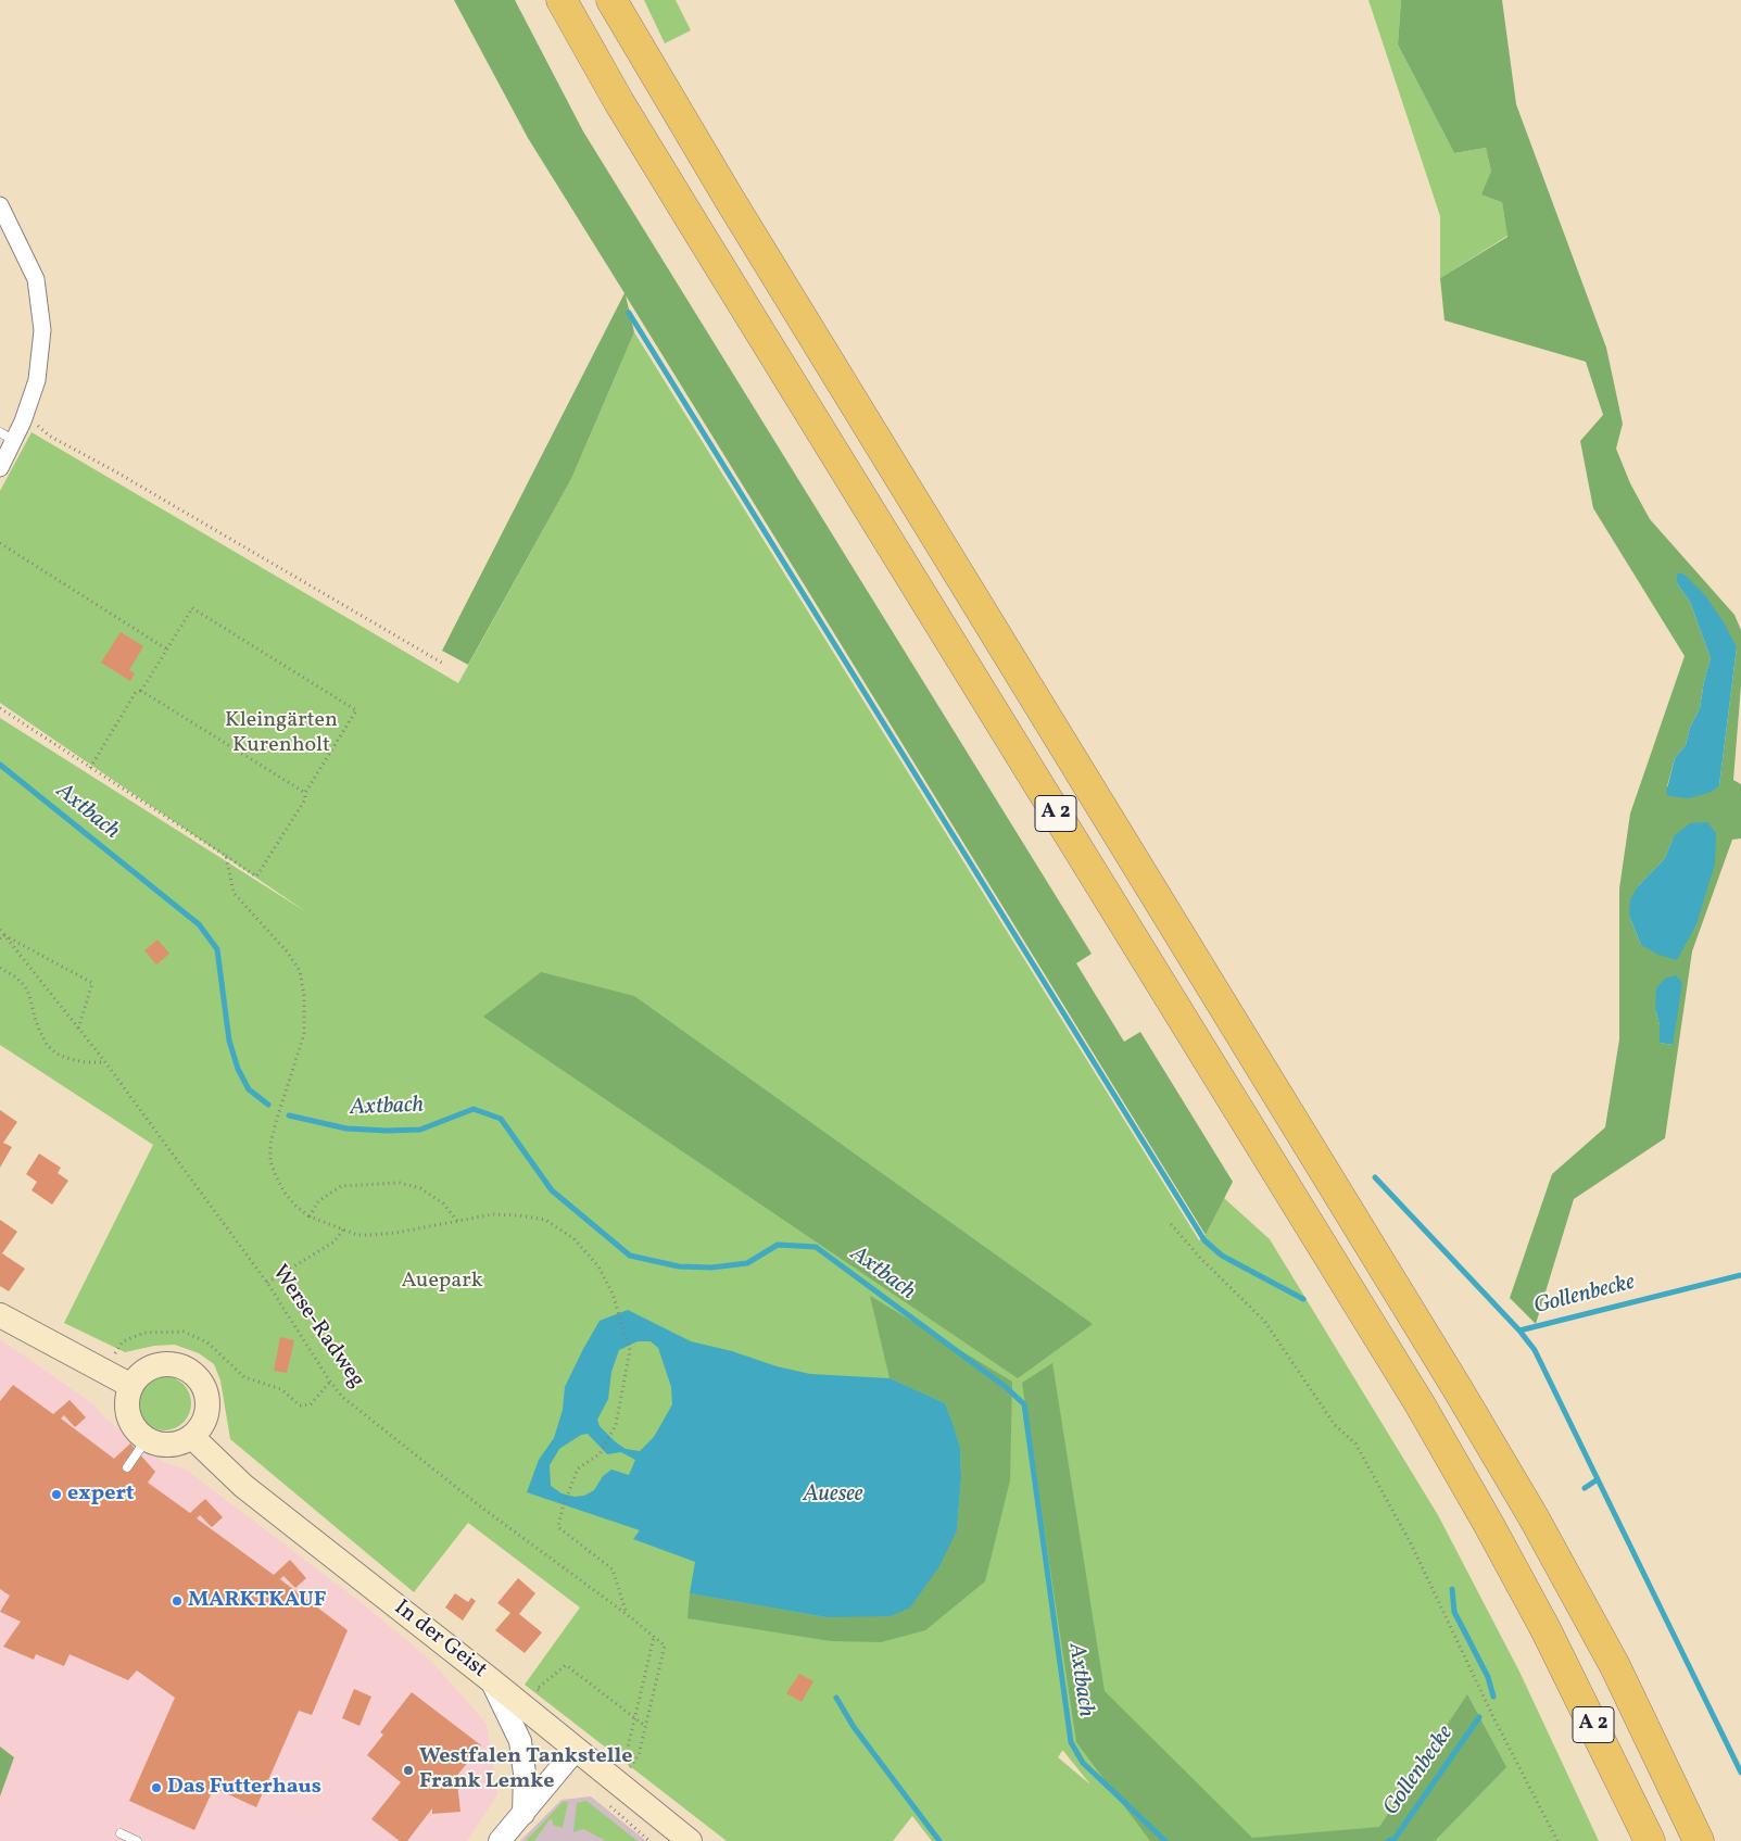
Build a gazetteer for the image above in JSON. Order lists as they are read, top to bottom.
{
  "streets": {
    "highway": ["A 2"],
    "main road": ["In der Geist"],
    "path": ["Werse-Radweg"]
  },
  "water": ["Axtbach", "Gollenbecke", "Auesee"],
  "parks": ["Kleingärten Kurenholt", "Auepark"],
  "places": [
    "expert",
    "MARKTKAUF",
    "Westfalen Tankstelle Frank Lemke",
    "Das Futterhaus"
  ]
}
